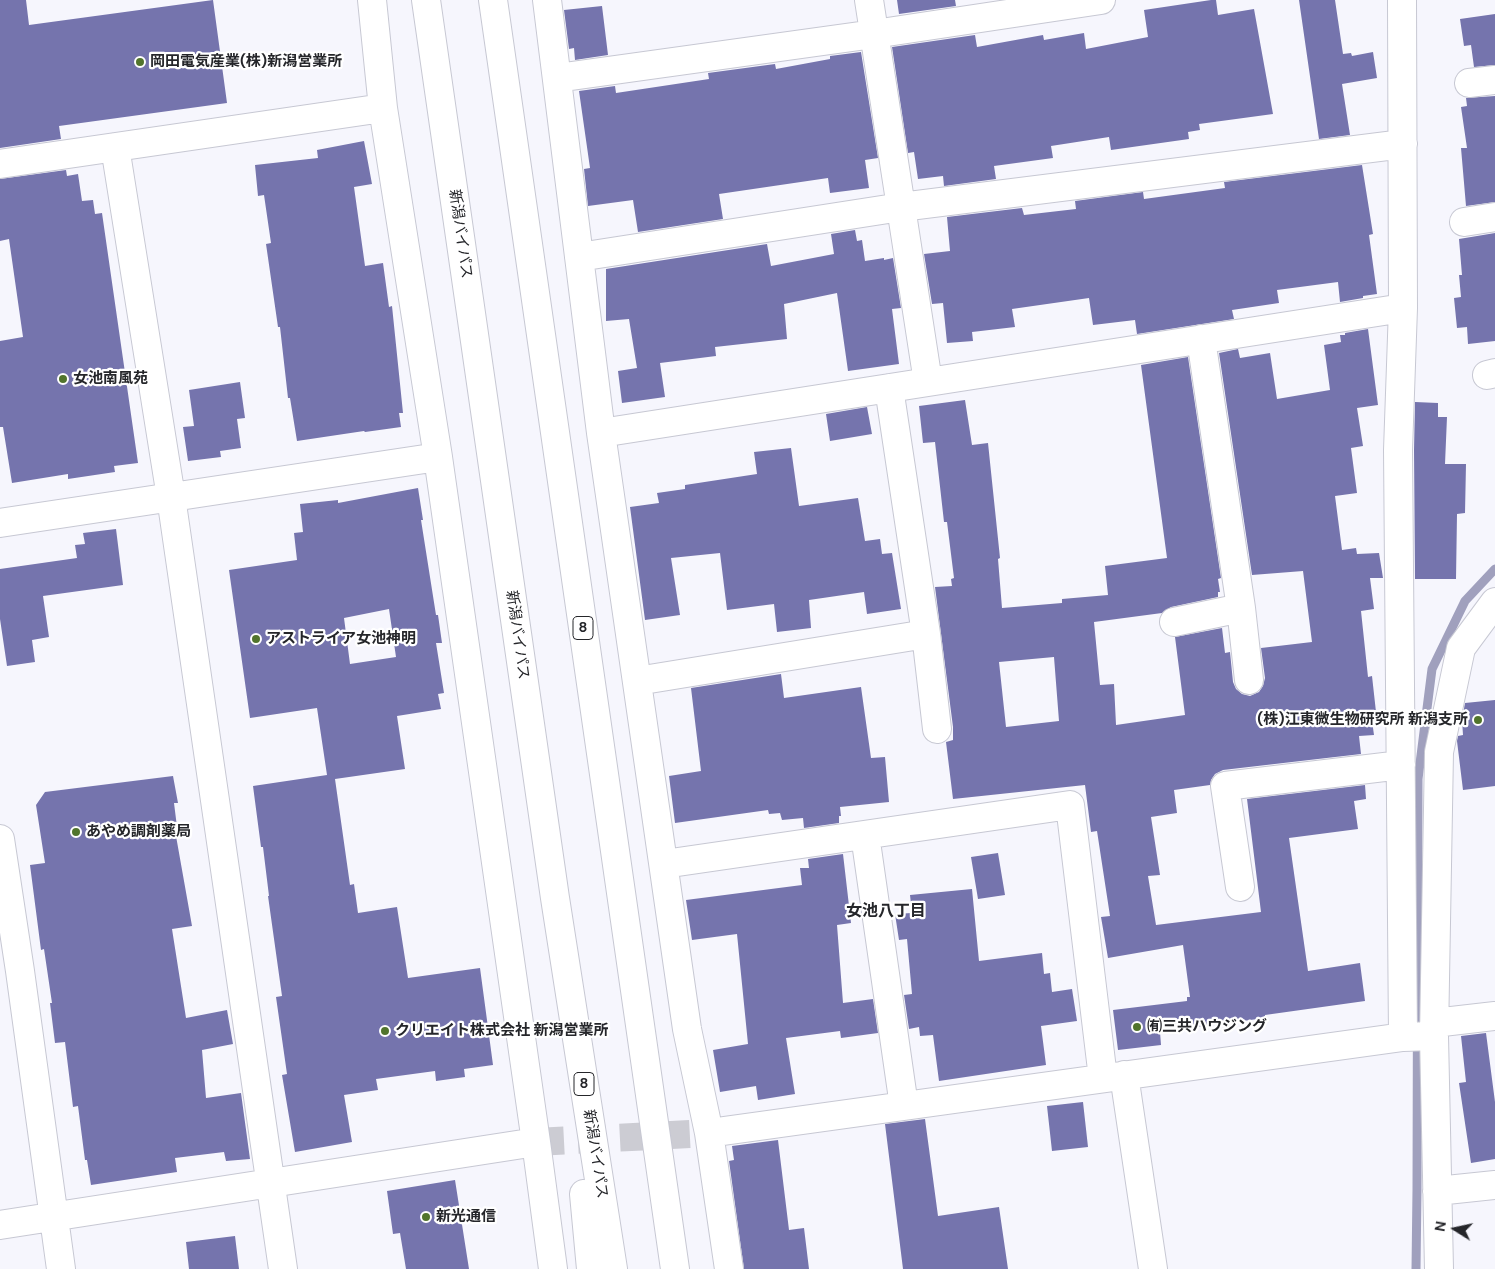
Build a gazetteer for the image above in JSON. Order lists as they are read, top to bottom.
{
  "streets": {
    "main road": ["新潟バイパス", "8"]
  },
  "districts": ["女池八丁目"],
  "places": [
    "岡田電気産業(株)新潟営業所",
    "女池南風苑",
    "アストライア女池神明",
    "(株)江東微生物研究所 新潟支所",
    "あやめ調剤薬局",
    "㈲三共ハウジング",
    "クリエイト株式会社 新潟営業所",
    "新光通信"
  ],
  "north": "left"
}
